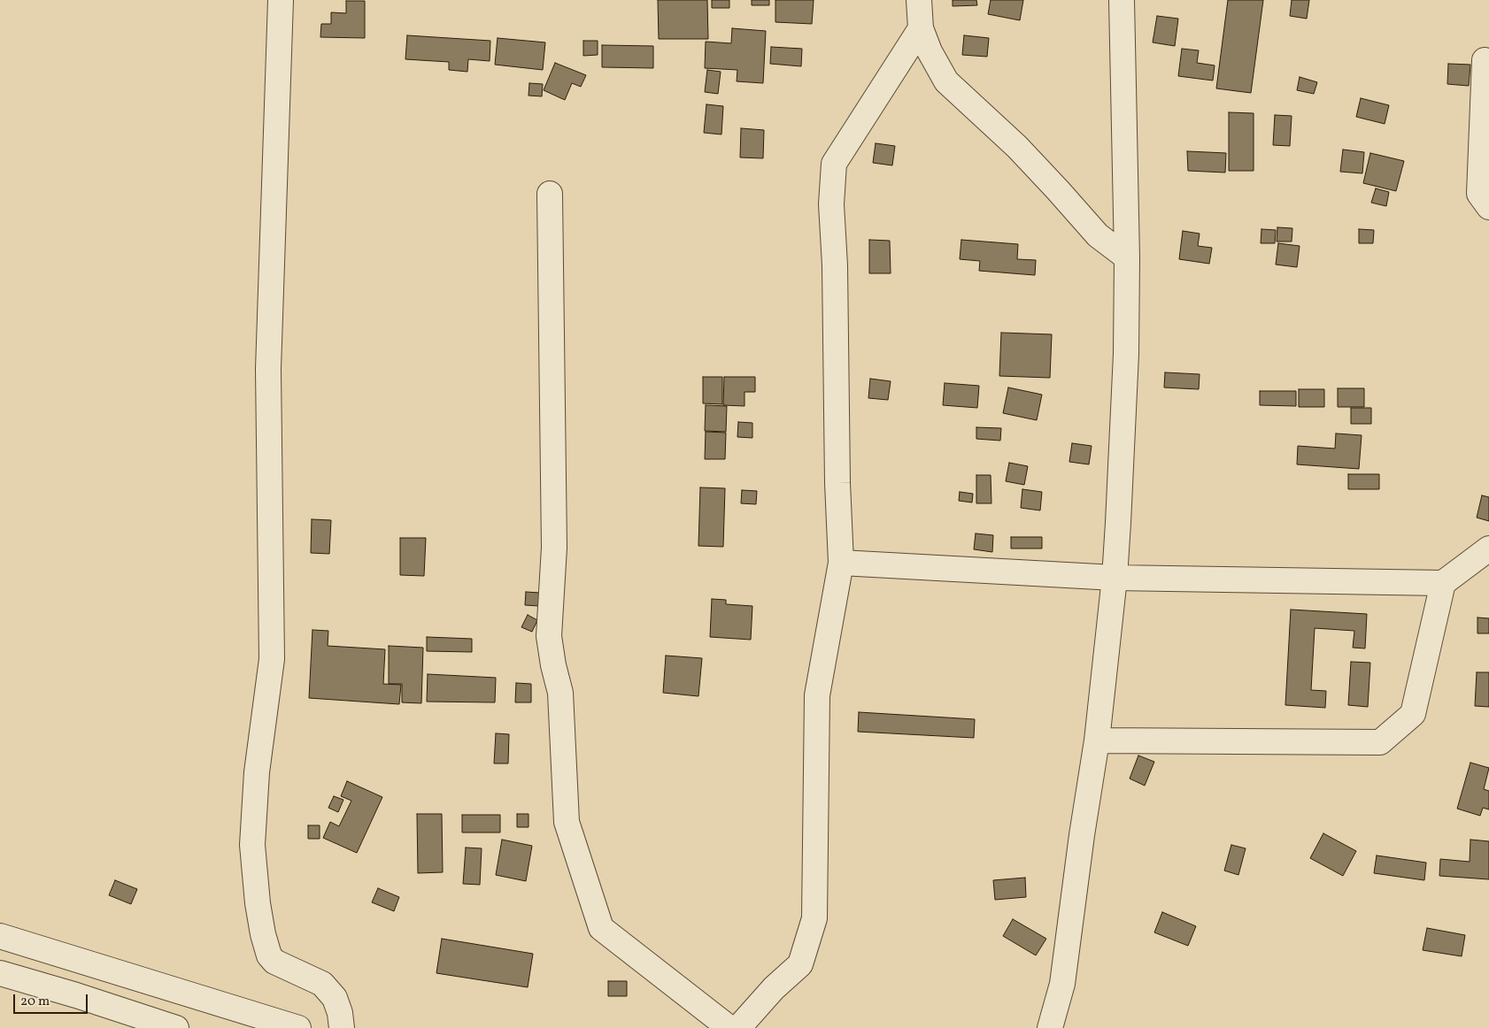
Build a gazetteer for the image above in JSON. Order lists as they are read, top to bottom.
{
  "scale_bar": "20 m"
}
